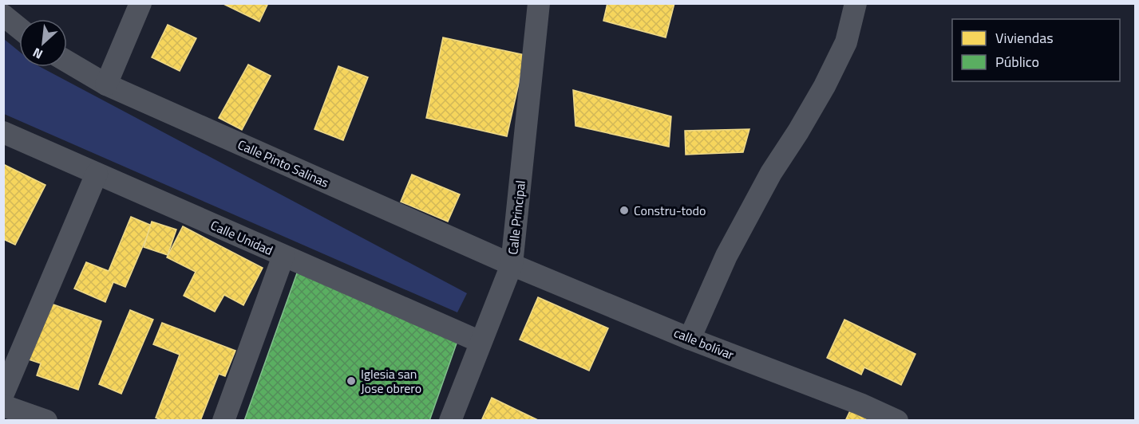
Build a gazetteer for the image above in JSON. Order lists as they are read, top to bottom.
{
  "streets": {
    "street": [
      "Calle Pinto Salinas",
      "Calle Principal",
      "Calle Unidad",
      "calle bolívar"
    ]
  },
  "crossings": [
    ["Calle Pinto Salinas", "Calle Principal"],
    ["Calle Pinto Salinas", "calle bolívar"],
    ["Calle Principal", "Calle Unidad"],
    ["Calle Principal", "calle bolívar"]
  ],
  "places": ["Constru-todo", "Iglesia san Jose obrero"],
  "legend": ["Viviendas", "Público"],
  "north": "bottom left"
}
